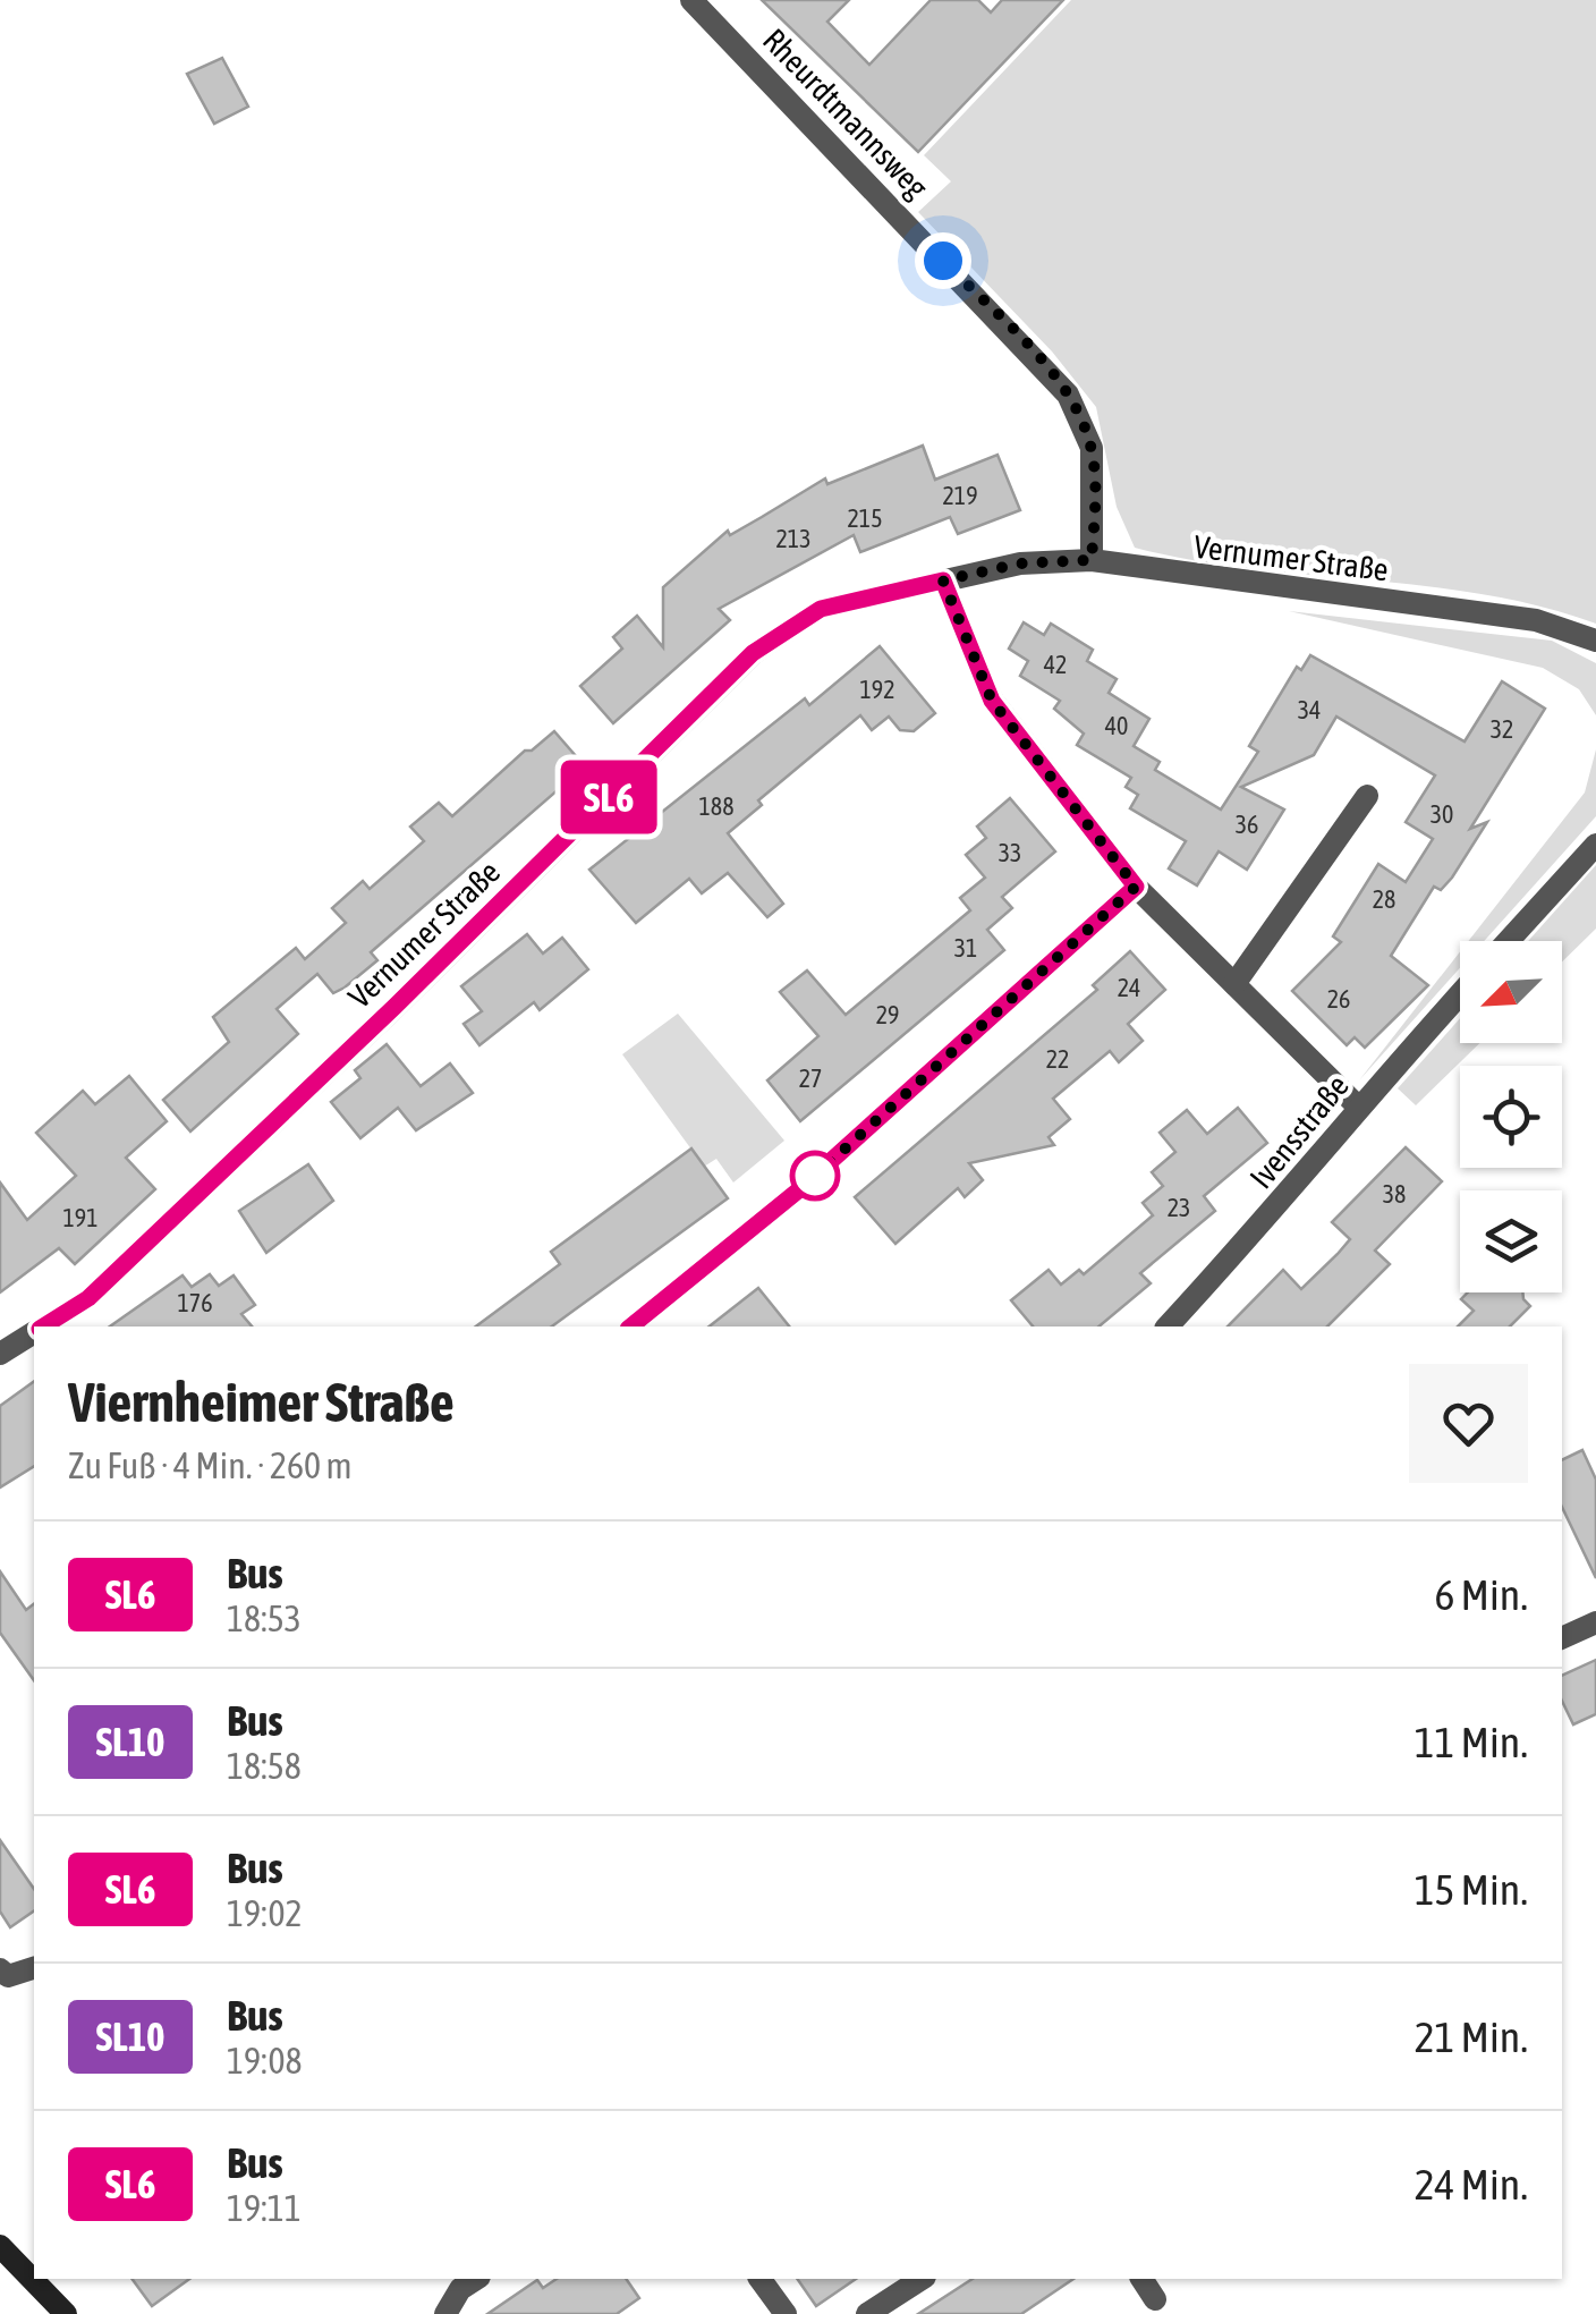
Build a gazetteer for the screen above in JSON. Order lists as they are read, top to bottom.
{
  "streets": {
    "street": ["Rheurdtmannsweg", "Vernumer Straße", "Ivensstraße"]
  },
  "crossings": [
    ["Rheurdtmannsweg", "Vernumer Straße"]
  ],
  "lines": ["bus line SL6"],
  "house_numbers": [
    "219",
    "215",
    "213",
    "42",
    "192",
    "34",
    "40",
    "32",
    "188",
    "30",
    "36",
    "33",
    "28",
    "31",
    "24",
    "26",
    "29",
    "22",
    "27",
    "38",
    "23",
    "191",
    "176"
  ],
  "north": "bottom left",
  "page": {
    "on_map": "SL6",
    "heading": ["Viernheimer Straße", "Zu Fuß · 4 Min. · 260 m"],
    "list": [
      {
        "mark": "SL6",
        "name": "Bus",
        "note": "18:53",
        "value": "6 Min."
      },
      {
        "mark": "SL10",
        "name": "Bus",
        "note": "18:58",
        "value": "11 Min."
      },
      {
        "mark": "SL6",
        "name": "Bus",
        "note": "19:02",
        "value": "15 Min."
      },
      {
        "mark": "SL10",
        "name": "Bus",
        "note": "19:08",
        "value": "21 Min."
      },
      {
        "mark": "SL6",
        "name": "Bus",
        "note": "19:11",
        "value": "24 Min."
      }
    ]
  }
}
